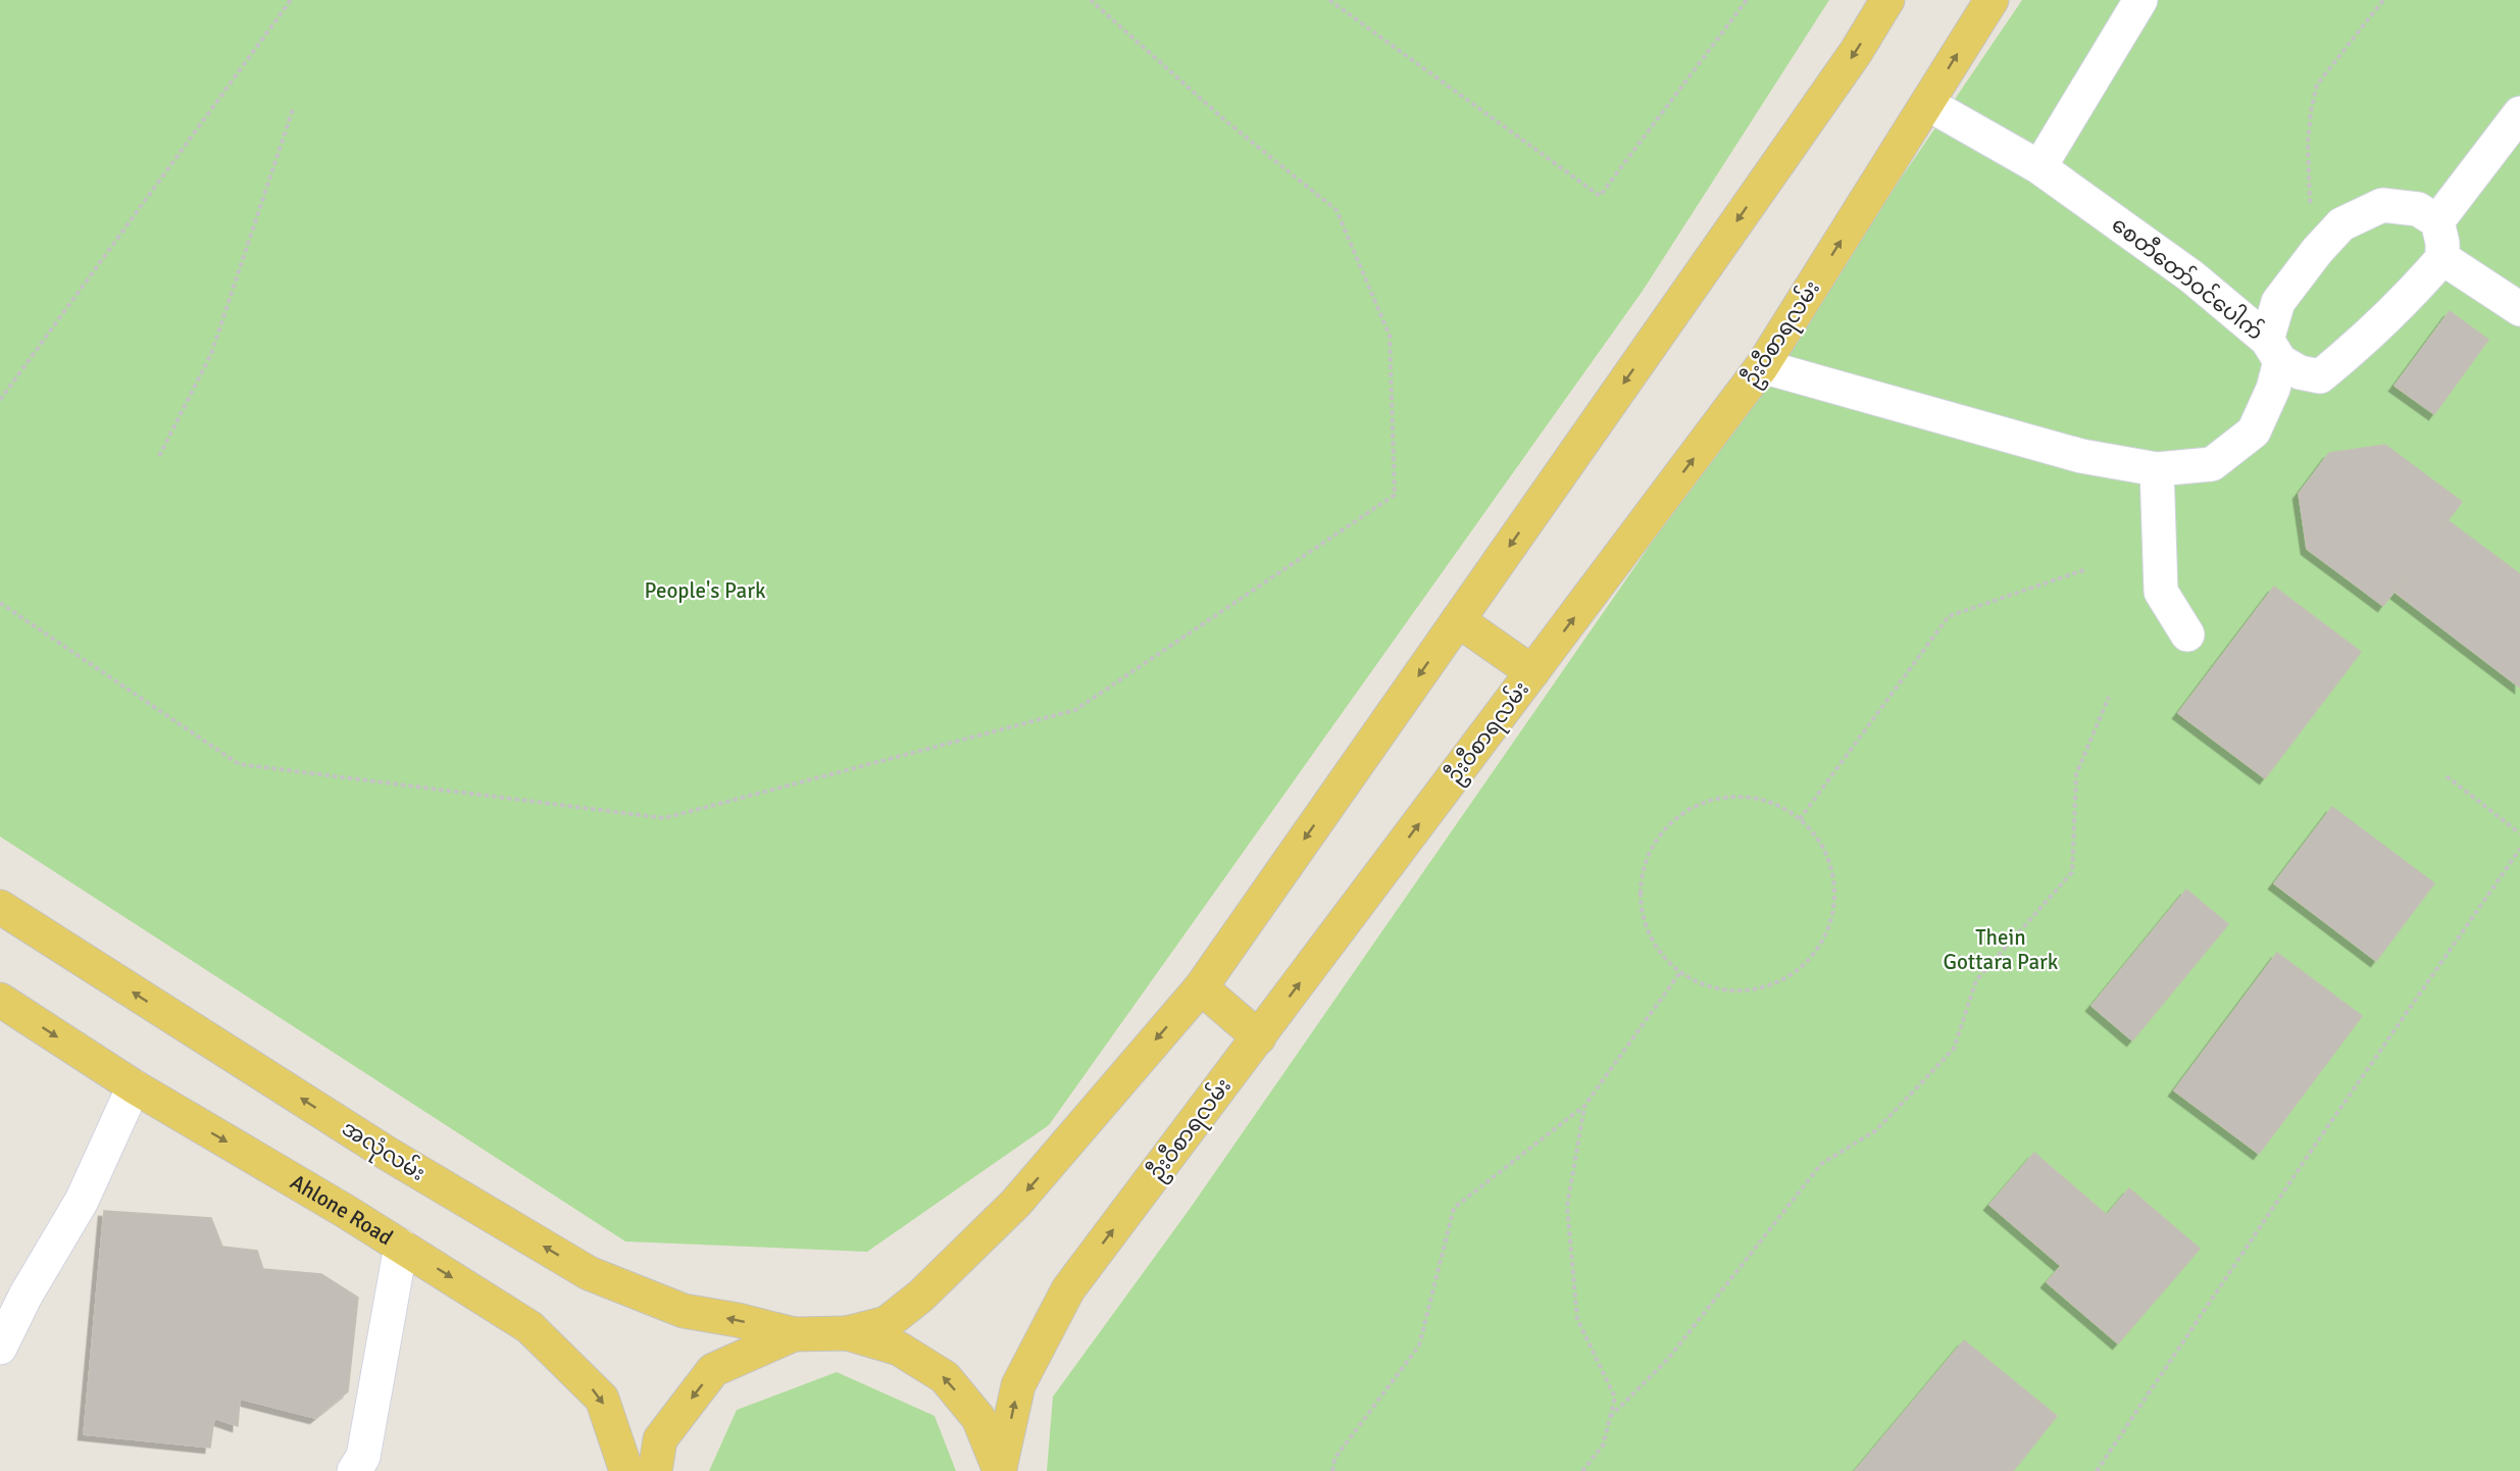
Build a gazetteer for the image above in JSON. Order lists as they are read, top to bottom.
{
  "streets": {
    "main road": ["ဦးဝီစာရလမ်း", "အလုံလမ်း", "Ahlone Road"],
    "street": ["စေတီတော်ဝင်ပေါက်"]
  },
  "crossings": [
    ["စေတီတော်ဝင်ပေါက်", "ဦးဝီစာရလမ်း"]
  ],
  "one_way": ["အလုံလမ်း", "Ahlone Road"],
  "parks": ["People's Park", "Thein Gottara Park"]
}
